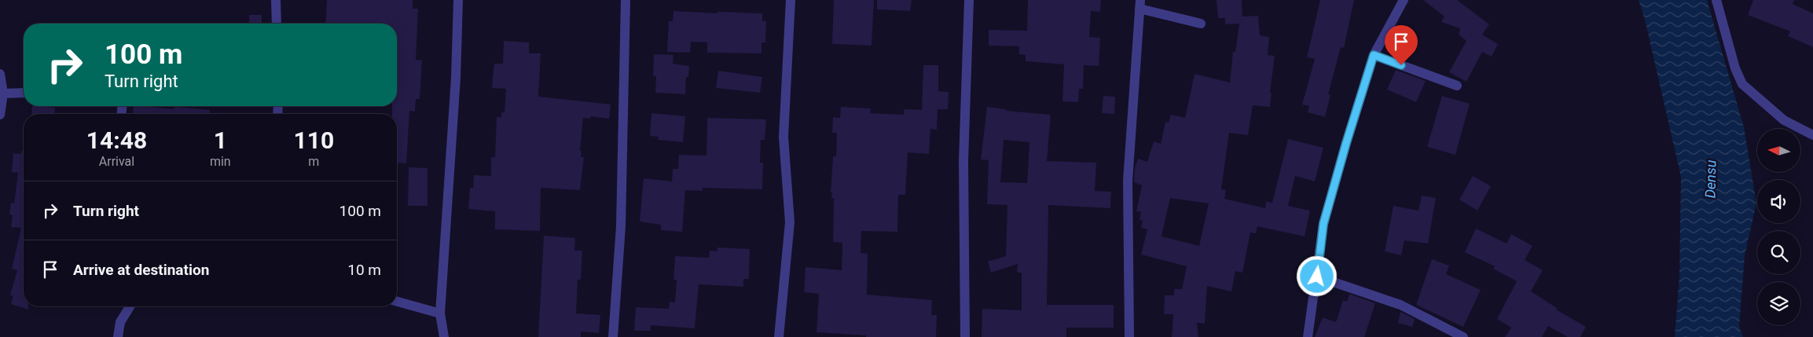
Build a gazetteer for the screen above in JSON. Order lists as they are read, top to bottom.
{
  "water": ["Densu"],
  "north": "left",
  "page": {
    "turn": ["100 m", "Turn right"],
    "eta": [
      "14:48",
      "Arrival",
      "1",
      "min",
      "110",
      "m"
    ],
    "list": [
      {
        "name": "Turn right",
        "value": "100 m"
      },
      {
        "name": "Arrive at destination",
        "value": "10 m"
      }
    ]
  }
}
